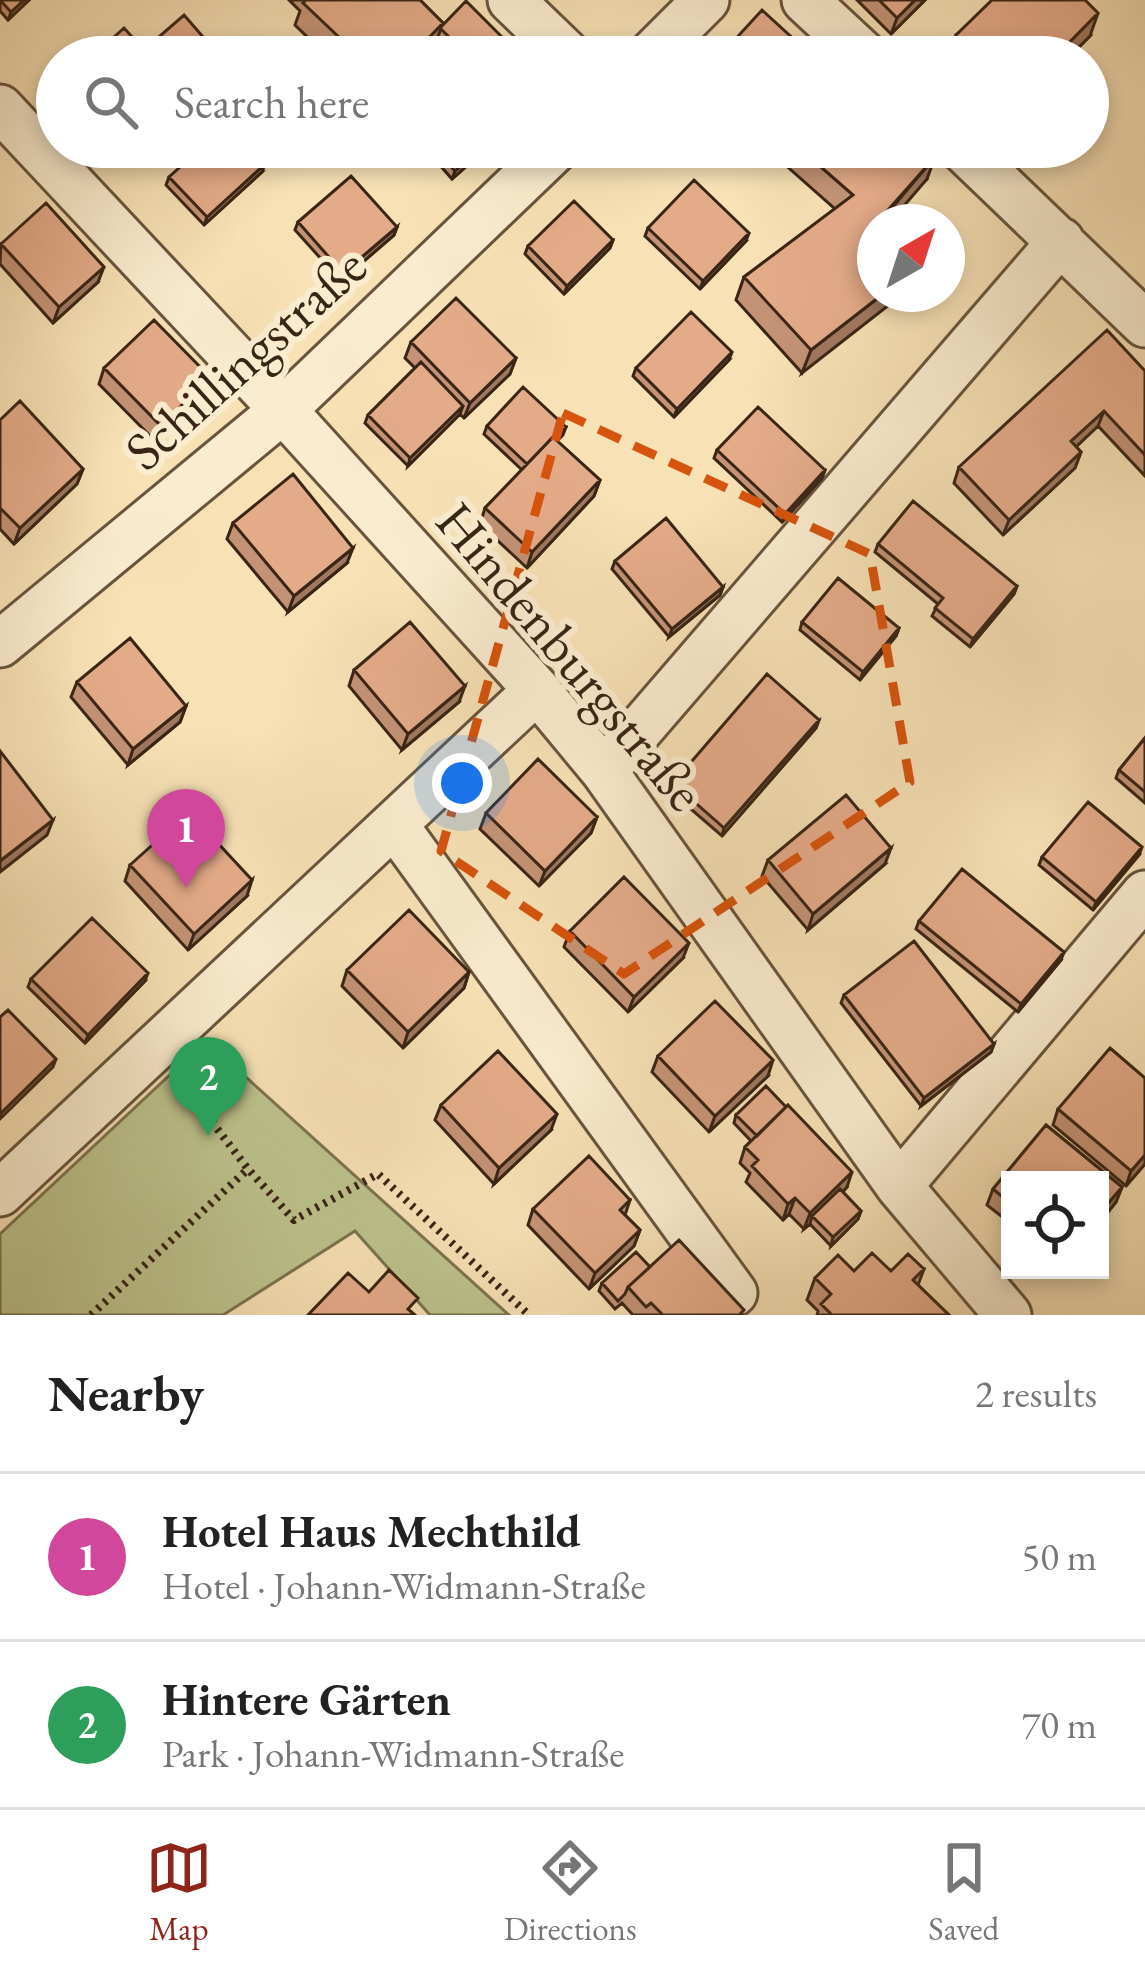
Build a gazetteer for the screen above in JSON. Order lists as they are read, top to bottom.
{
  "streets": {
    "street": ["Schillingstraße", "Hindenburgstraße"]
  },
  "crossings": [
    ["Schillingstraße", "Hindenburgstraße"]
  ],
  "north": "top right",
  "page": {
    "search": "Search here",
    "pins": ["1", "2"],
    "heading": ["Nearby", "2 results"],
    "list": [
      {
        "mark": "1",
        "name": "Hotel Haus Mechthild",
        "note": "Hotel · Johann-Widmann-Straße",
        "value": "50 m"
      },
      {
        "mark": "2",
        "name": "Hintere Gärten",
        "note": "Park · Johann-Widmann-Straße",
        "value": "70 m"
      }
    ],
    "nav": ["Map", "Directions", "Saved"]
  }
}
